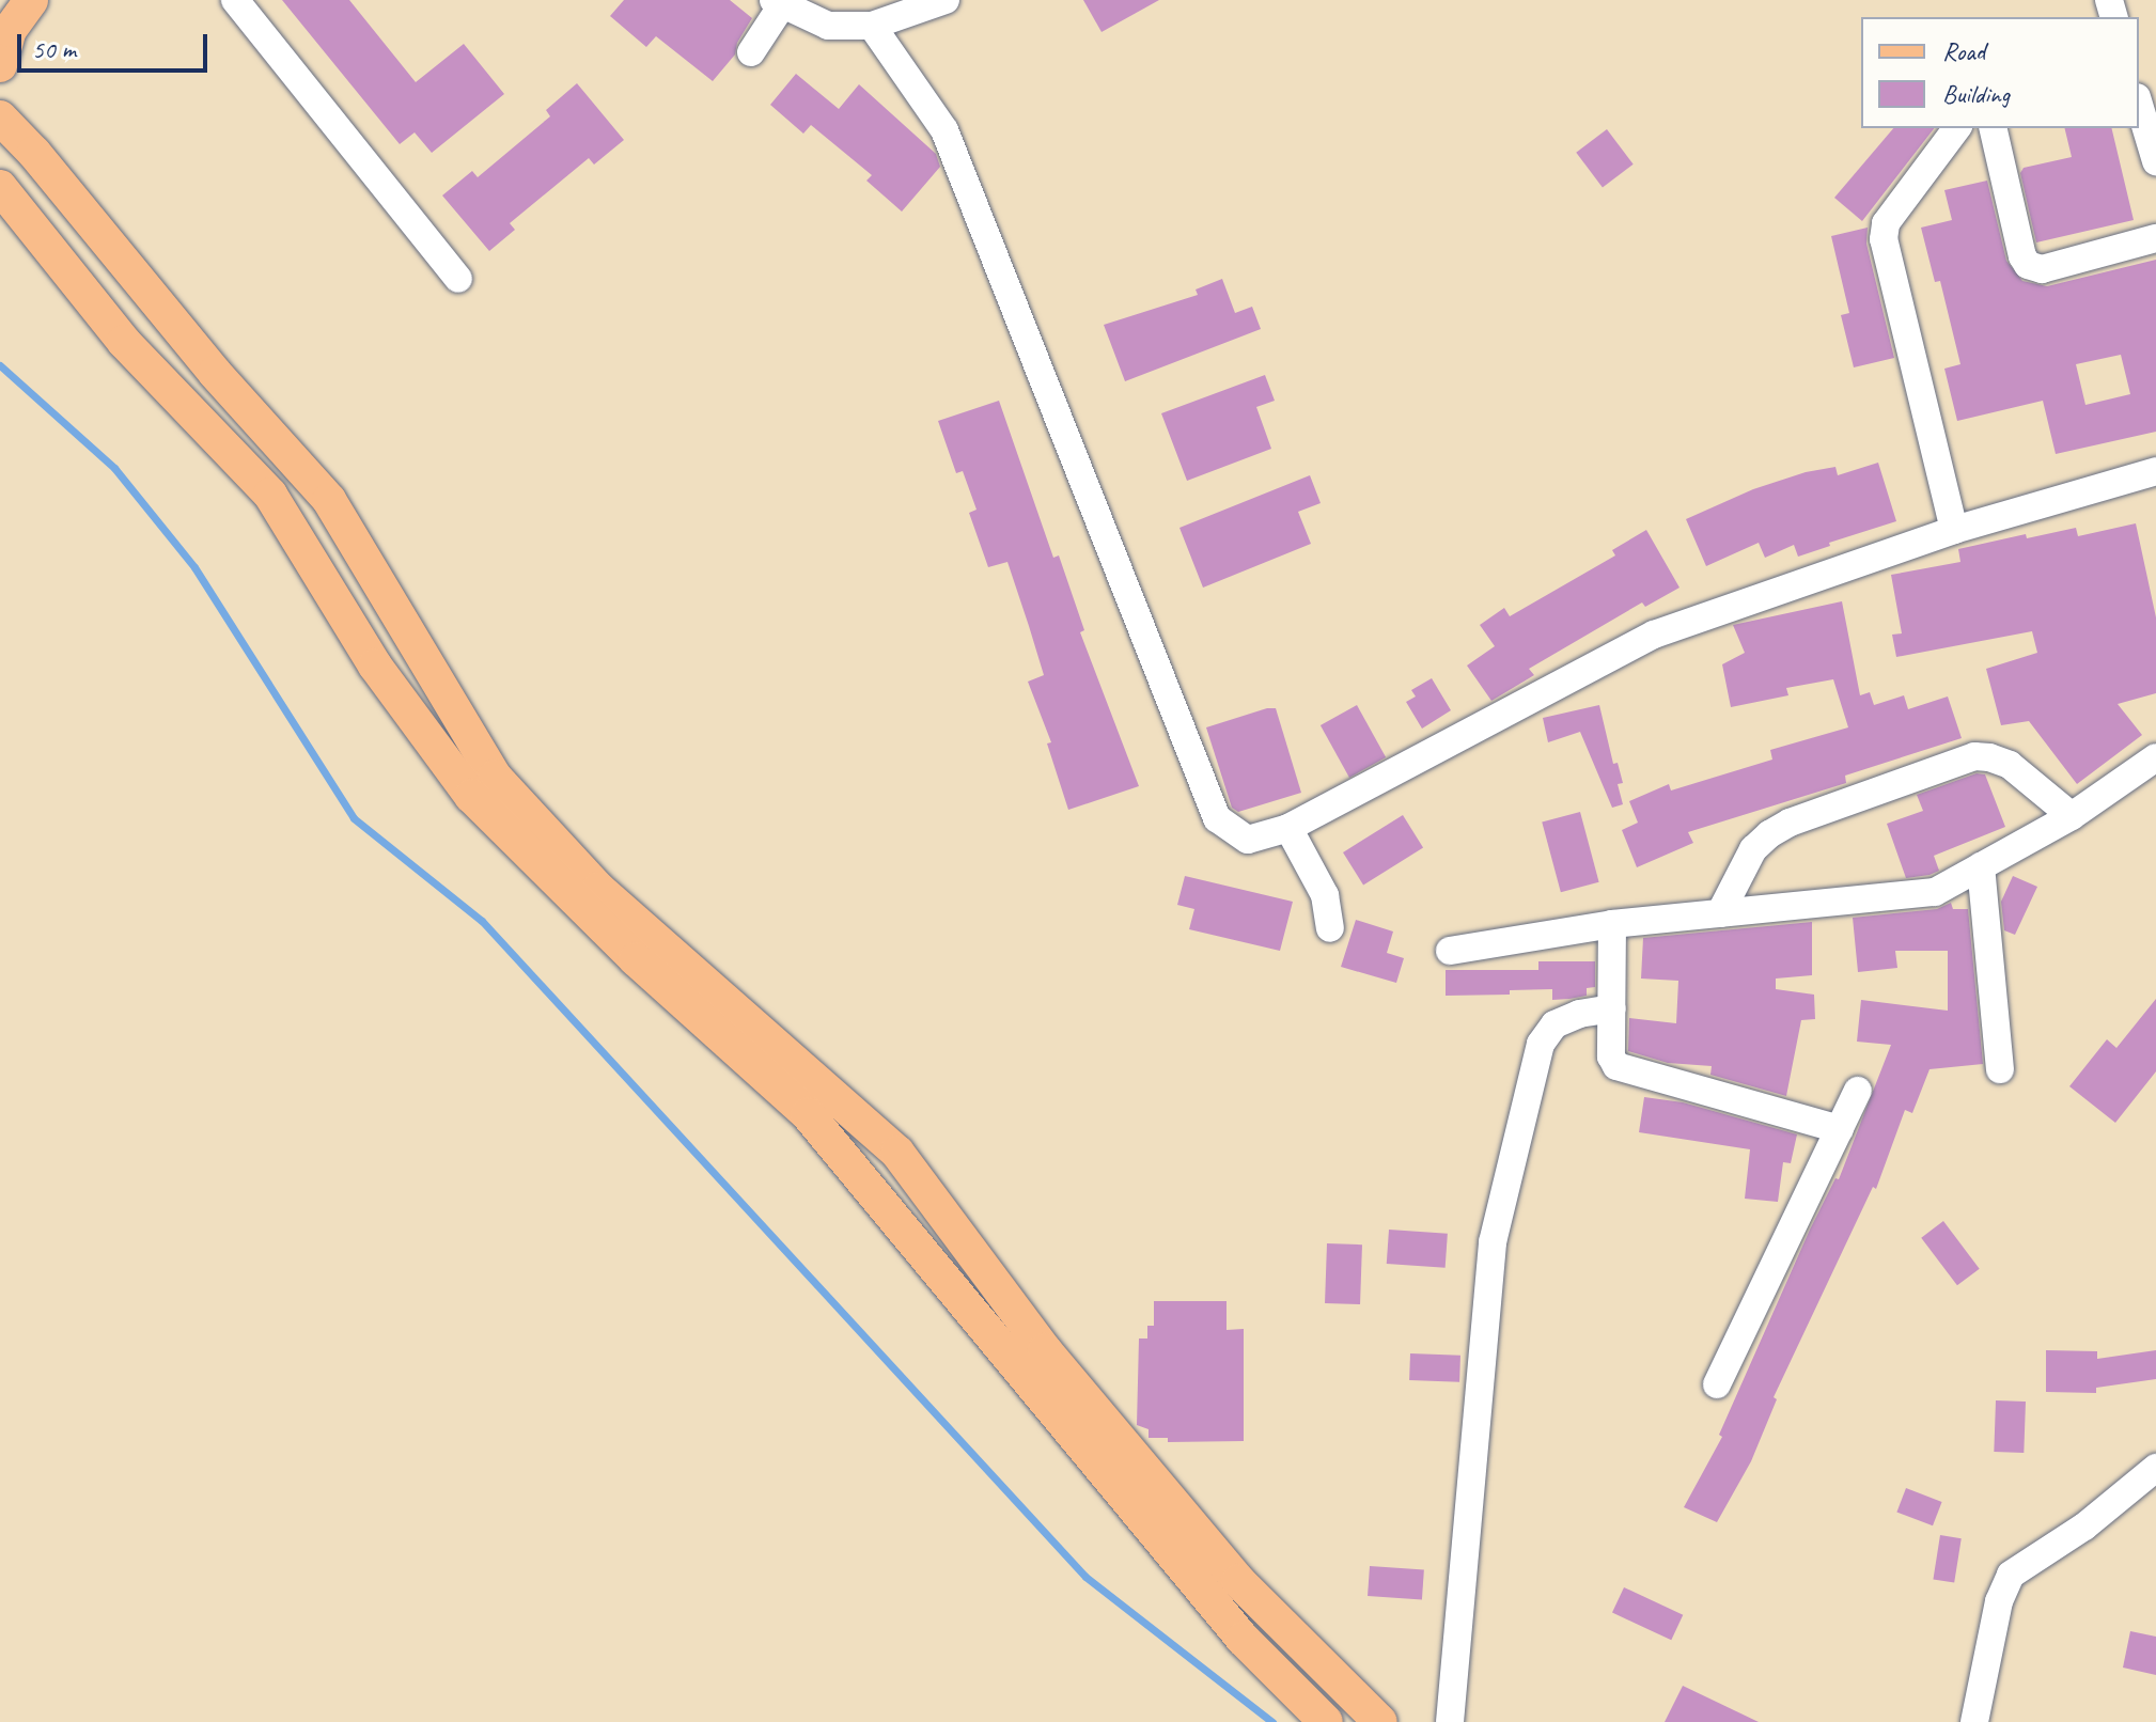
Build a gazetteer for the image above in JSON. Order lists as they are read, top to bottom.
{
  "legend": ["Road", "Building"],
  "scale_bar": "50 m"
}
